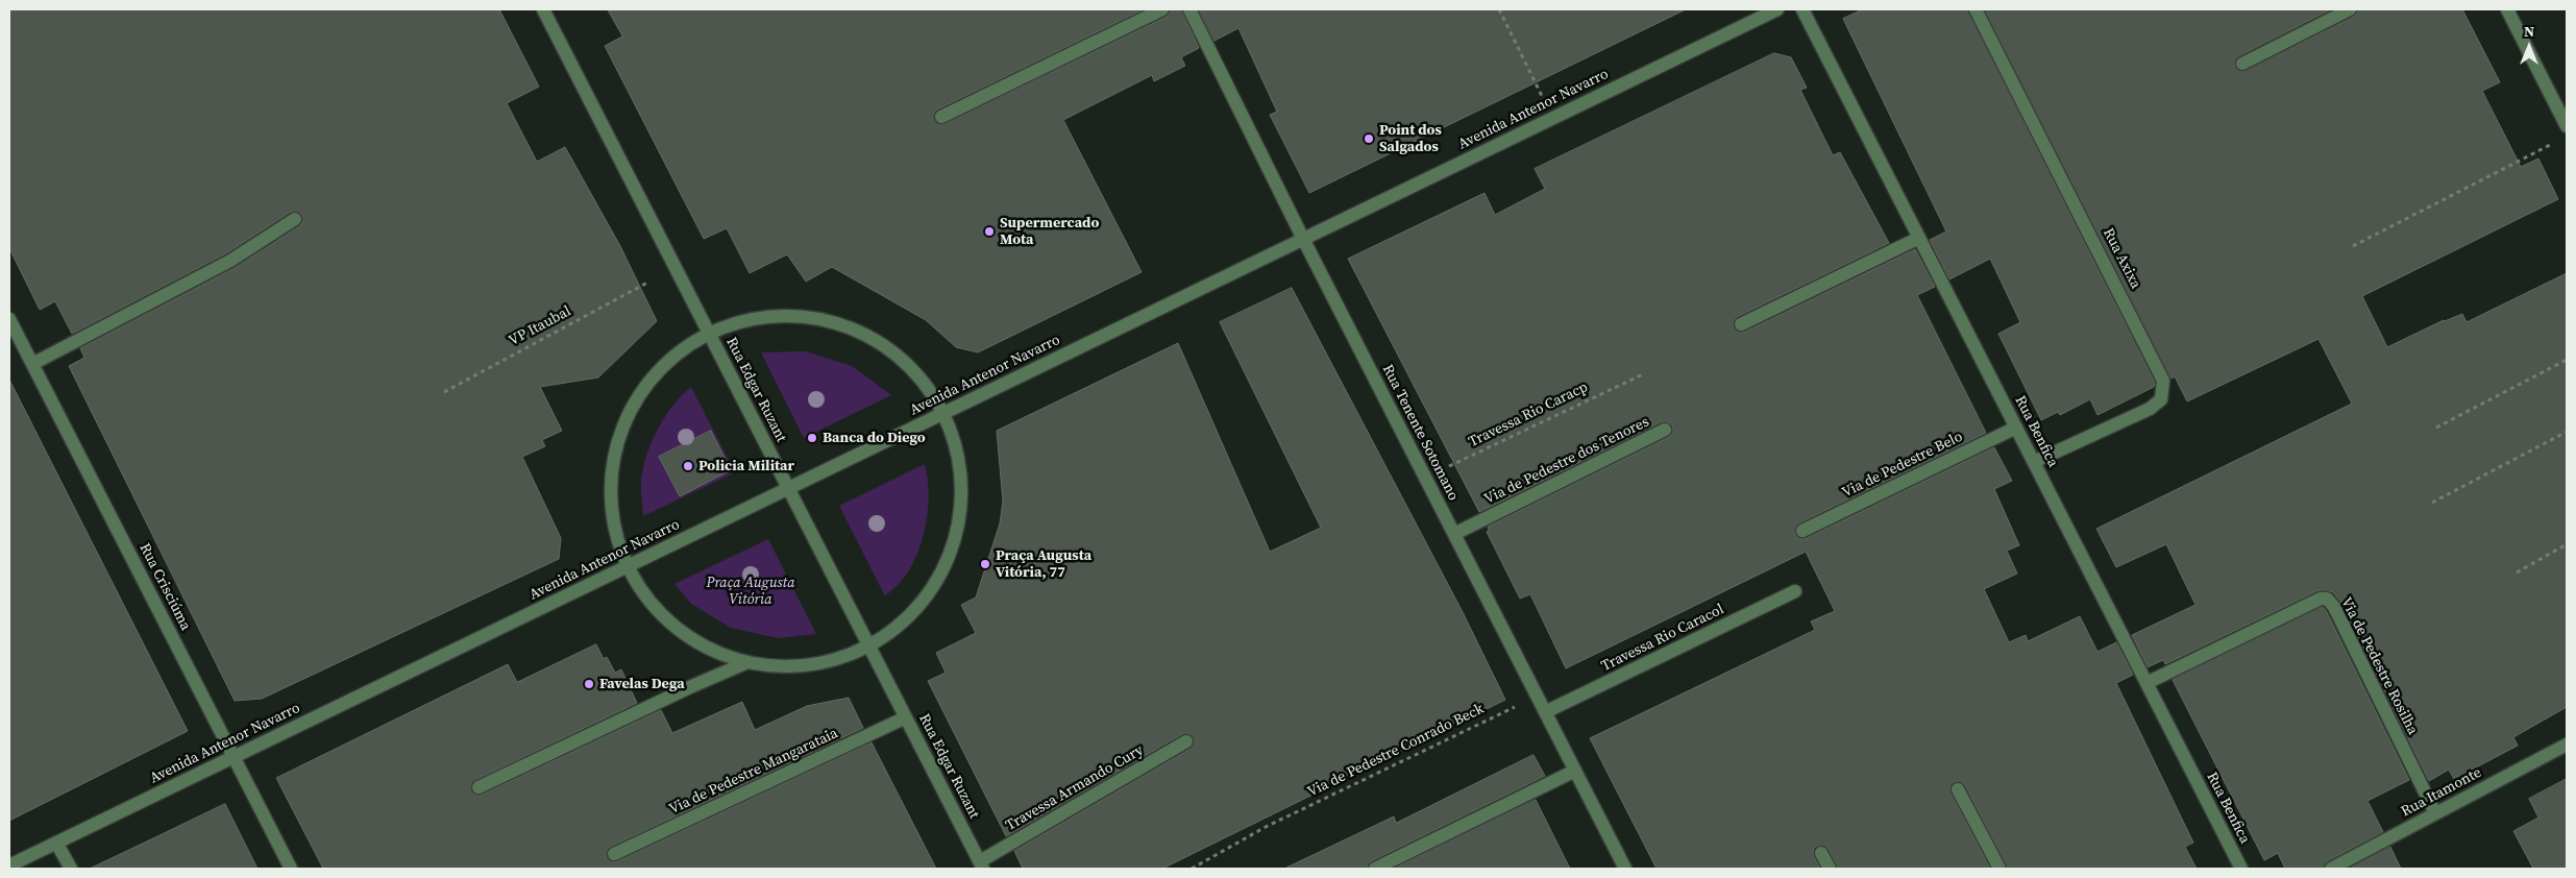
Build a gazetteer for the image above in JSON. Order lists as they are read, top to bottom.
{
  "streets": {
    "street": [
      "Avenida Antenor Navarro",
      "Rua Axixa",
      "Rua Edgar Ruzant",
      "Rua Benfica",
      "Rua Tenente Sotomano",
      "Via de Pedestre dos Tenores",
      "Via de Pedestre Belo",
      "Rua Crisciúma",
      "Travessa Rio Caracol",
      "Via de Pedestre Rosilha",
      "Via de Pedestre Mangarataia",
      "Travessa Armando Cury",
      "Rua Itamonte"
    ],
    "path": ["VP Itaubal", "Travessa Rio Caracp", "Via de Pedestre Conrado Beck"]
  },
  "crossings": [
    ["Avenida Antenor Navarro", "Rua Edgar Ruzant"],
    ["Avenida Antenor Navarro", "Rua Tenente Sotomano"],
    ["Avenida Antenor Navarro", "Rua Crisciúma"],
    ["Rua Axixa", "Rua Benfica"],
    ["Rua Edgar Ruzant", "Via de Pedestre Mangarataia"],
    ["Rua Edgar Ruzant", "Travessa Armando Cury"],
    ["Travessa Rio Caracp", "Rua Tenente Sotomano"],
    ["Rua Benfica", "Via de Pedestre Belo"],
    ["Rua Benfica", "Via de Pedestre Rosilha"],
    ["Rua Tenente Sotomano", "Via de Pedestre dos Tenores"],
    ["Rua Tenente Sotomano", "Travessa Rio Caracol"],
    ["Rua Tenente Sotomano", "Via de Pedestre Conrado Beck"],
    ["Via de Pedestre Rosilha", "Rua Itamonte"]
  ],
  "parks": ["Praça Augusta Vitória"],
  "places": [
    "Point dos Salgados",
    "Supermercado Mota",
    "Banca do Diego",
    "Policia Militar",
    "Praça Augusta Vitória, 77",
    "Favelas Dega"
  ],
  "north": "top"
}
